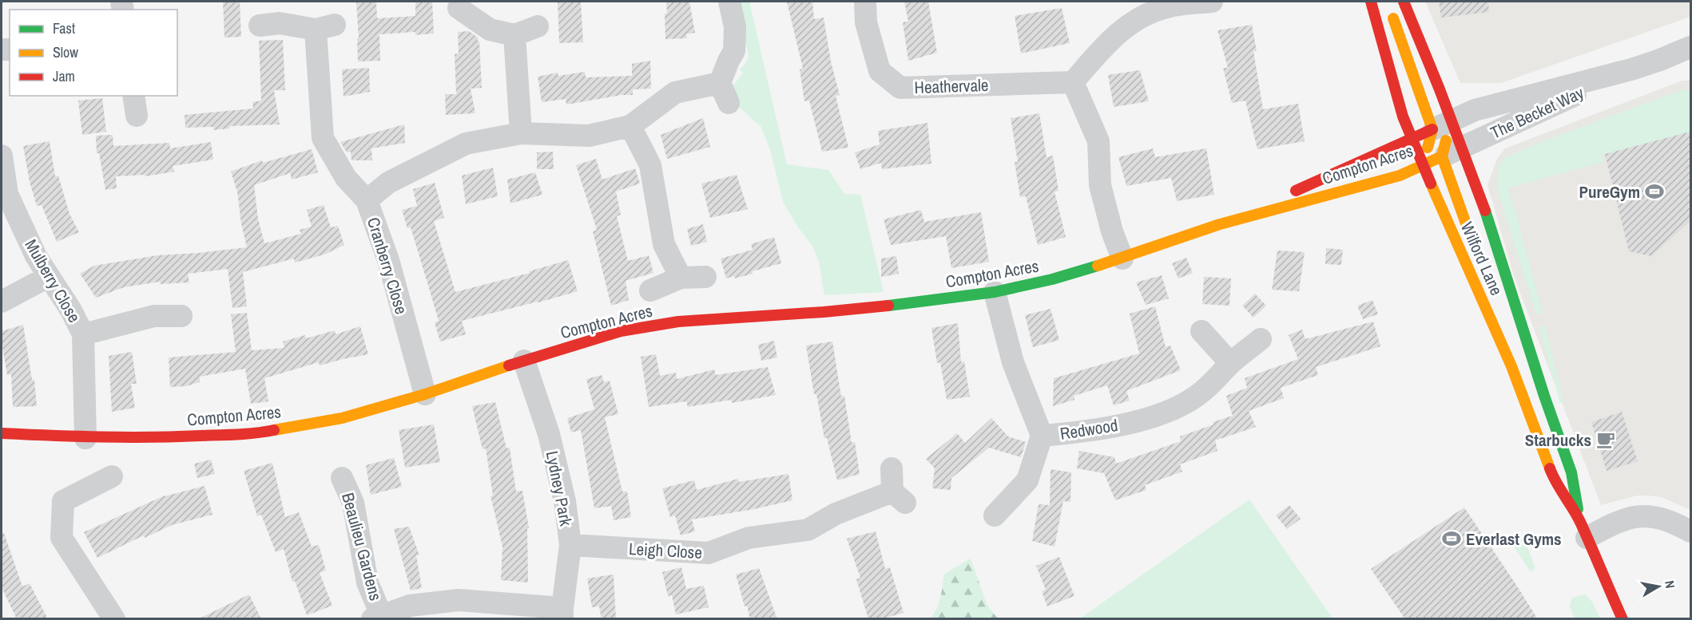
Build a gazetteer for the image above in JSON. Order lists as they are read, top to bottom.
{
  "streets": {
    "street": [
      "Heathervale",
      "The Becket Way",
      "Compton Acres",
      "Wilford Lane",
      "Cranberry Close",
      "Mulberry Close",
      "Redwood",
      "Lydney Park",
      "Beaulieu Gardens",
      "Leigh Close"
    ]
  },
  "crossings": [
    ["The Becket Way", "Compton Acres"],
    ["The Becket Way", "Wilford Lane"],
    ["Compton Acres", "Wilford Lane"],
    ["Compton Acres", "Cranberry Close"],
    ["Compton Acres", "Mulberry Close"],
    ["Compton Acres", "Redwood"],
    ["Compton Acres", "Lydney Park"],
    ["Lydney Park", "Beaulieu Gardens"],
    ["Lydney Park", "Leigh Close"]
  ],
  "places": {
    "sports": ["PureGym", "Everlast Gyms"],
    "cafe": ["Starbucks"]
  },
  "legend": ["Fast", "Slow", "Jam"],
  "north": "right"
}
